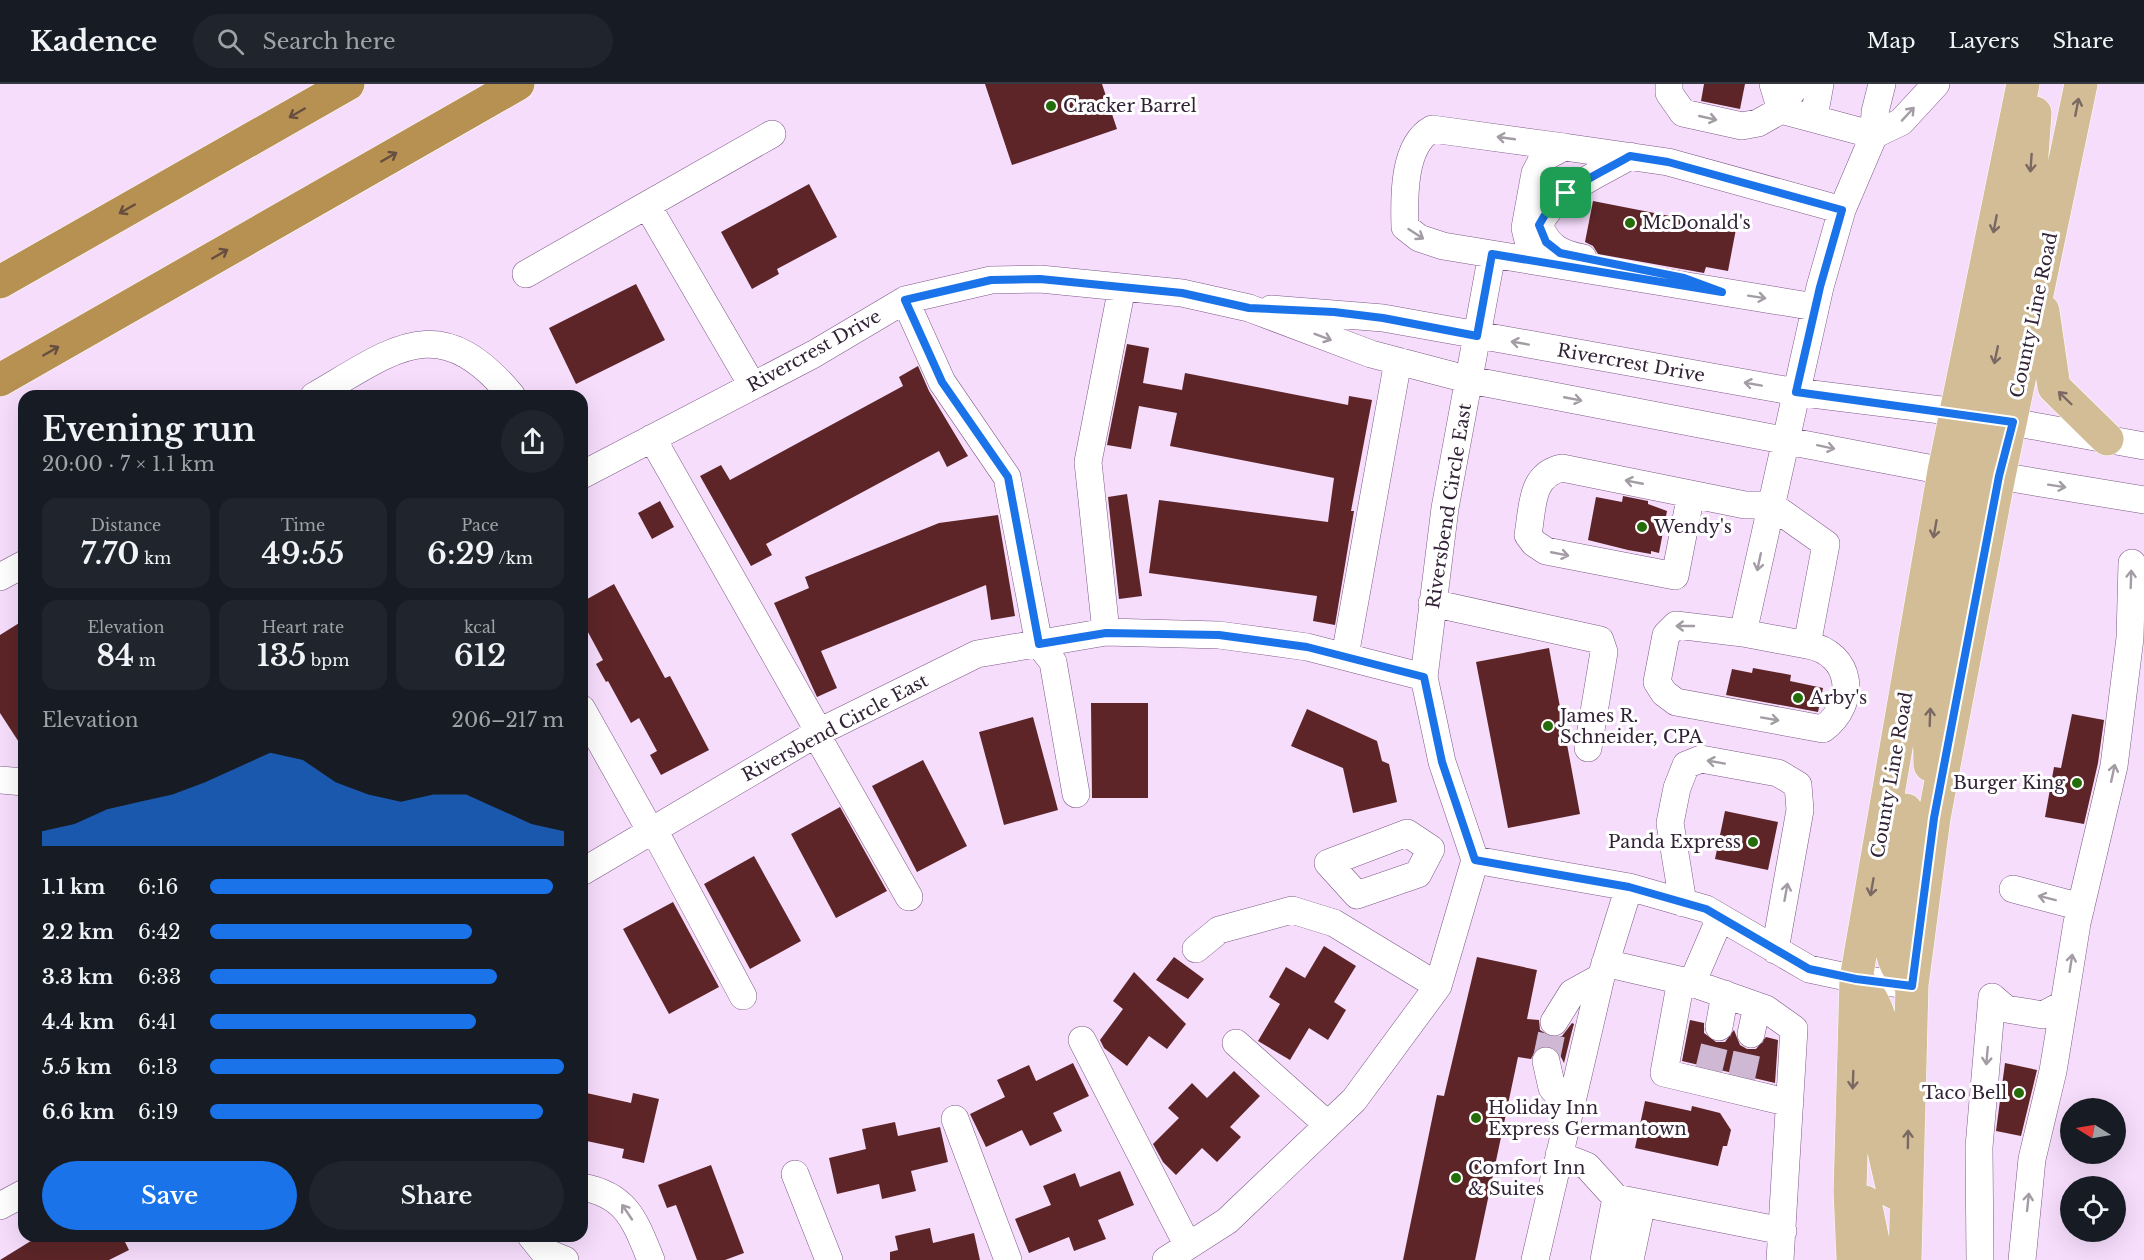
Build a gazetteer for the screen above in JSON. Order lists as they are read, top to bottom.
{
  "streets": {
    "main road": ["County Line Road"],
    "street": ["Rivercrest Drive", "Riversbend Circle East"]
  },
  "crossings": [
    ["County Line Road", "Rivercrest Drive"],
    ["Rivercrest Drive", "Riversbend Circle East"]
  ],
  "places": [
    "Cracker Barrel",
    "McDonald's",
    "Wendy's",
    "Arby's",
    "James R. Schneider, CPA",
    "Burger King",
    "Panda Express",
    "Taco Bell",
    "Holiday Inn Express Germantown",
    "Comfort Inn & Suites"
  ],
  "north": "left",
  "page": {
    "header": "Kadence",
    "search": "Search here",
    "nav": ["Map", "Layers", "Share"],
    "heading": ["Evening run", "20:00 · 7 × 1.1 km"],
    "stats": [
      ["Distance", "7.70 km"],
      ["Time", "49:55"],
      ["Pace", "6:29 /km"],
      ["Elevation", "84 m"],
      ["Heart rate", "135 bpm"],
      ["kcal", "612"]
    ],
    "chart": ["Elevation", "206–217 m"],
    "list": [
      {
        "name": "1.1 km",
        "note": "6:16"
      },
      {
        "name": "2.2 km",
        "note": "6:42"
      },
      {
        "name": "3.3 km",
        "note": "6:33"
      },
      {
        "name": "4.4 km",
        "note": "6:41"
      },
      {
        "name": "5.5 km",
        "note": "6:13"
      },
      {
        "name": "6.6 km",
        "note": "6:19"
      }
    ],
    "buttons": ["Save", "Share"]
  }
}
